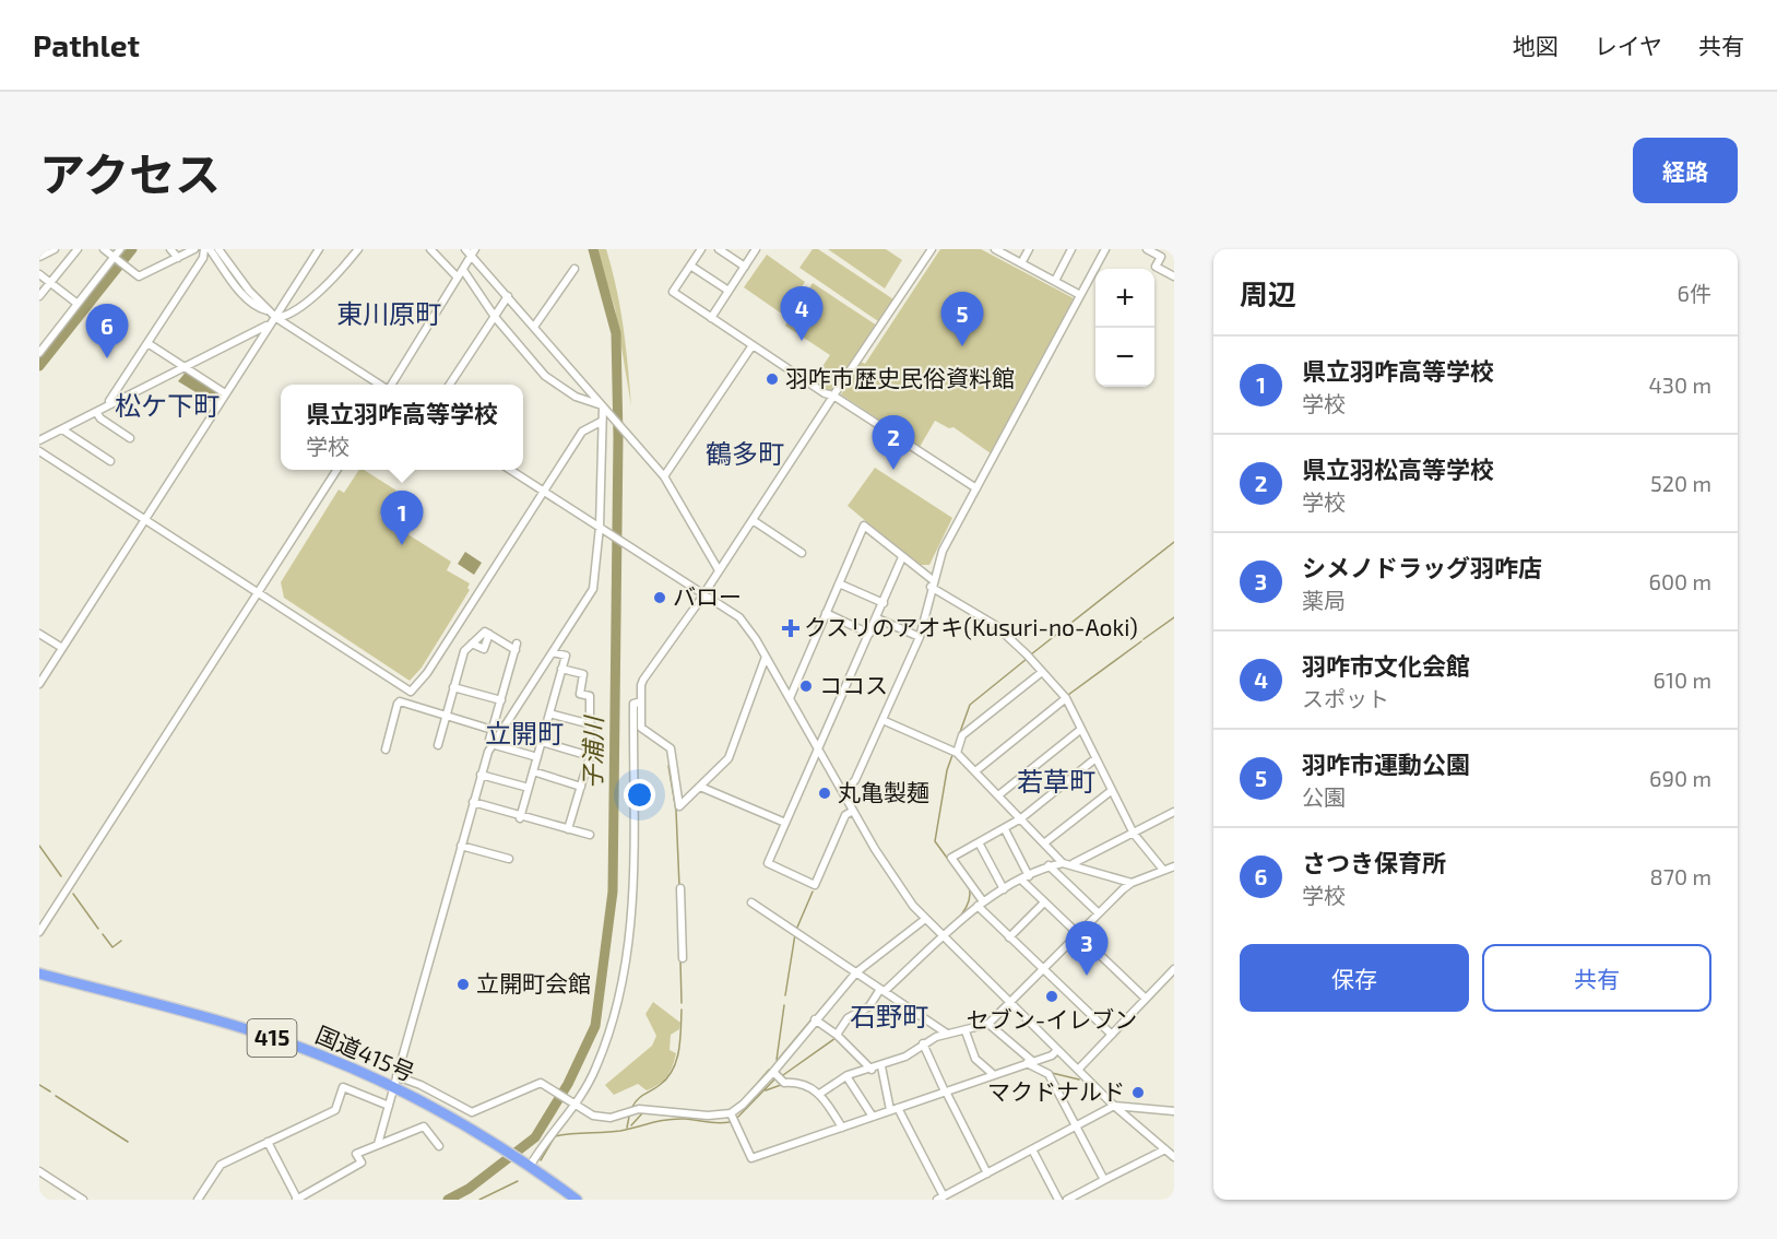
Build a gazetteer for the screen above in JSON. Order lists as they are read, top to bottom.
{
  "streets": {
    "highway": ["415", "国道415号"]
  },
  "districts": [
    "東川原町",
    "松ケ下町",
    "鶴多町",
    "立開町",
    "若草町",
    "石野町"
  ],
  "water": ["子浦川"],
  "places": {
    "other": [
      "羽咋市歴史民俗資料館",
      "バロー",
      "ココス",
      "丸亀製麺",
      "立開町会館",
      "セブン-イレブン",
      "マクドナルド"
    ],
    "health": ["クスリのアオキ(Kusuri-no-Aoki)"]
  },
  "page": {
    "header": "Pathlet",
    "nav": ["地図", "レイヤ", "共有"],
    "title": "アクセス",
    "buttons": [
      "経路",
      ["保存", "共有"]
    ],
    "heading": ["周辺", "6件"],
    "map_buttons": ["+", "−"],
    "pins": [
      "4",
      "5",
      "6",
      "2",
      "1",
      "3"
    ],
    "list": [
      {
        "mark": "1",
        "name": "県立羽咋高等学校",
        "note": "学校",
        "value": "430 m"
      },
      {
        "mark": "2",
        "name": "県立羽松高等学校",
        "note": "学校",
        "value": "520 m"
      },
      {
        "mark": "3",
        "name": "シメノドラッグ羽咋店",
        "note": "薬局",
        "value": "600 m"
      },
      {
        "mark": "4",
        "name": "羽咋市文化会館",
        "note": "スポット",
        "value": "610 m"
      },
      {
        "mark": "5",
        "name": "羽咋市運動公園",
        "note": "公園",
        "value": "690 m"
      },
      {
        "mark": "6",
        "name": "さつき保育所",
        "note": "学校",
        "value": "870 m"
      }
    ],
    "popup": ["県立羽咋高等学校", "学校"]
  }
}
